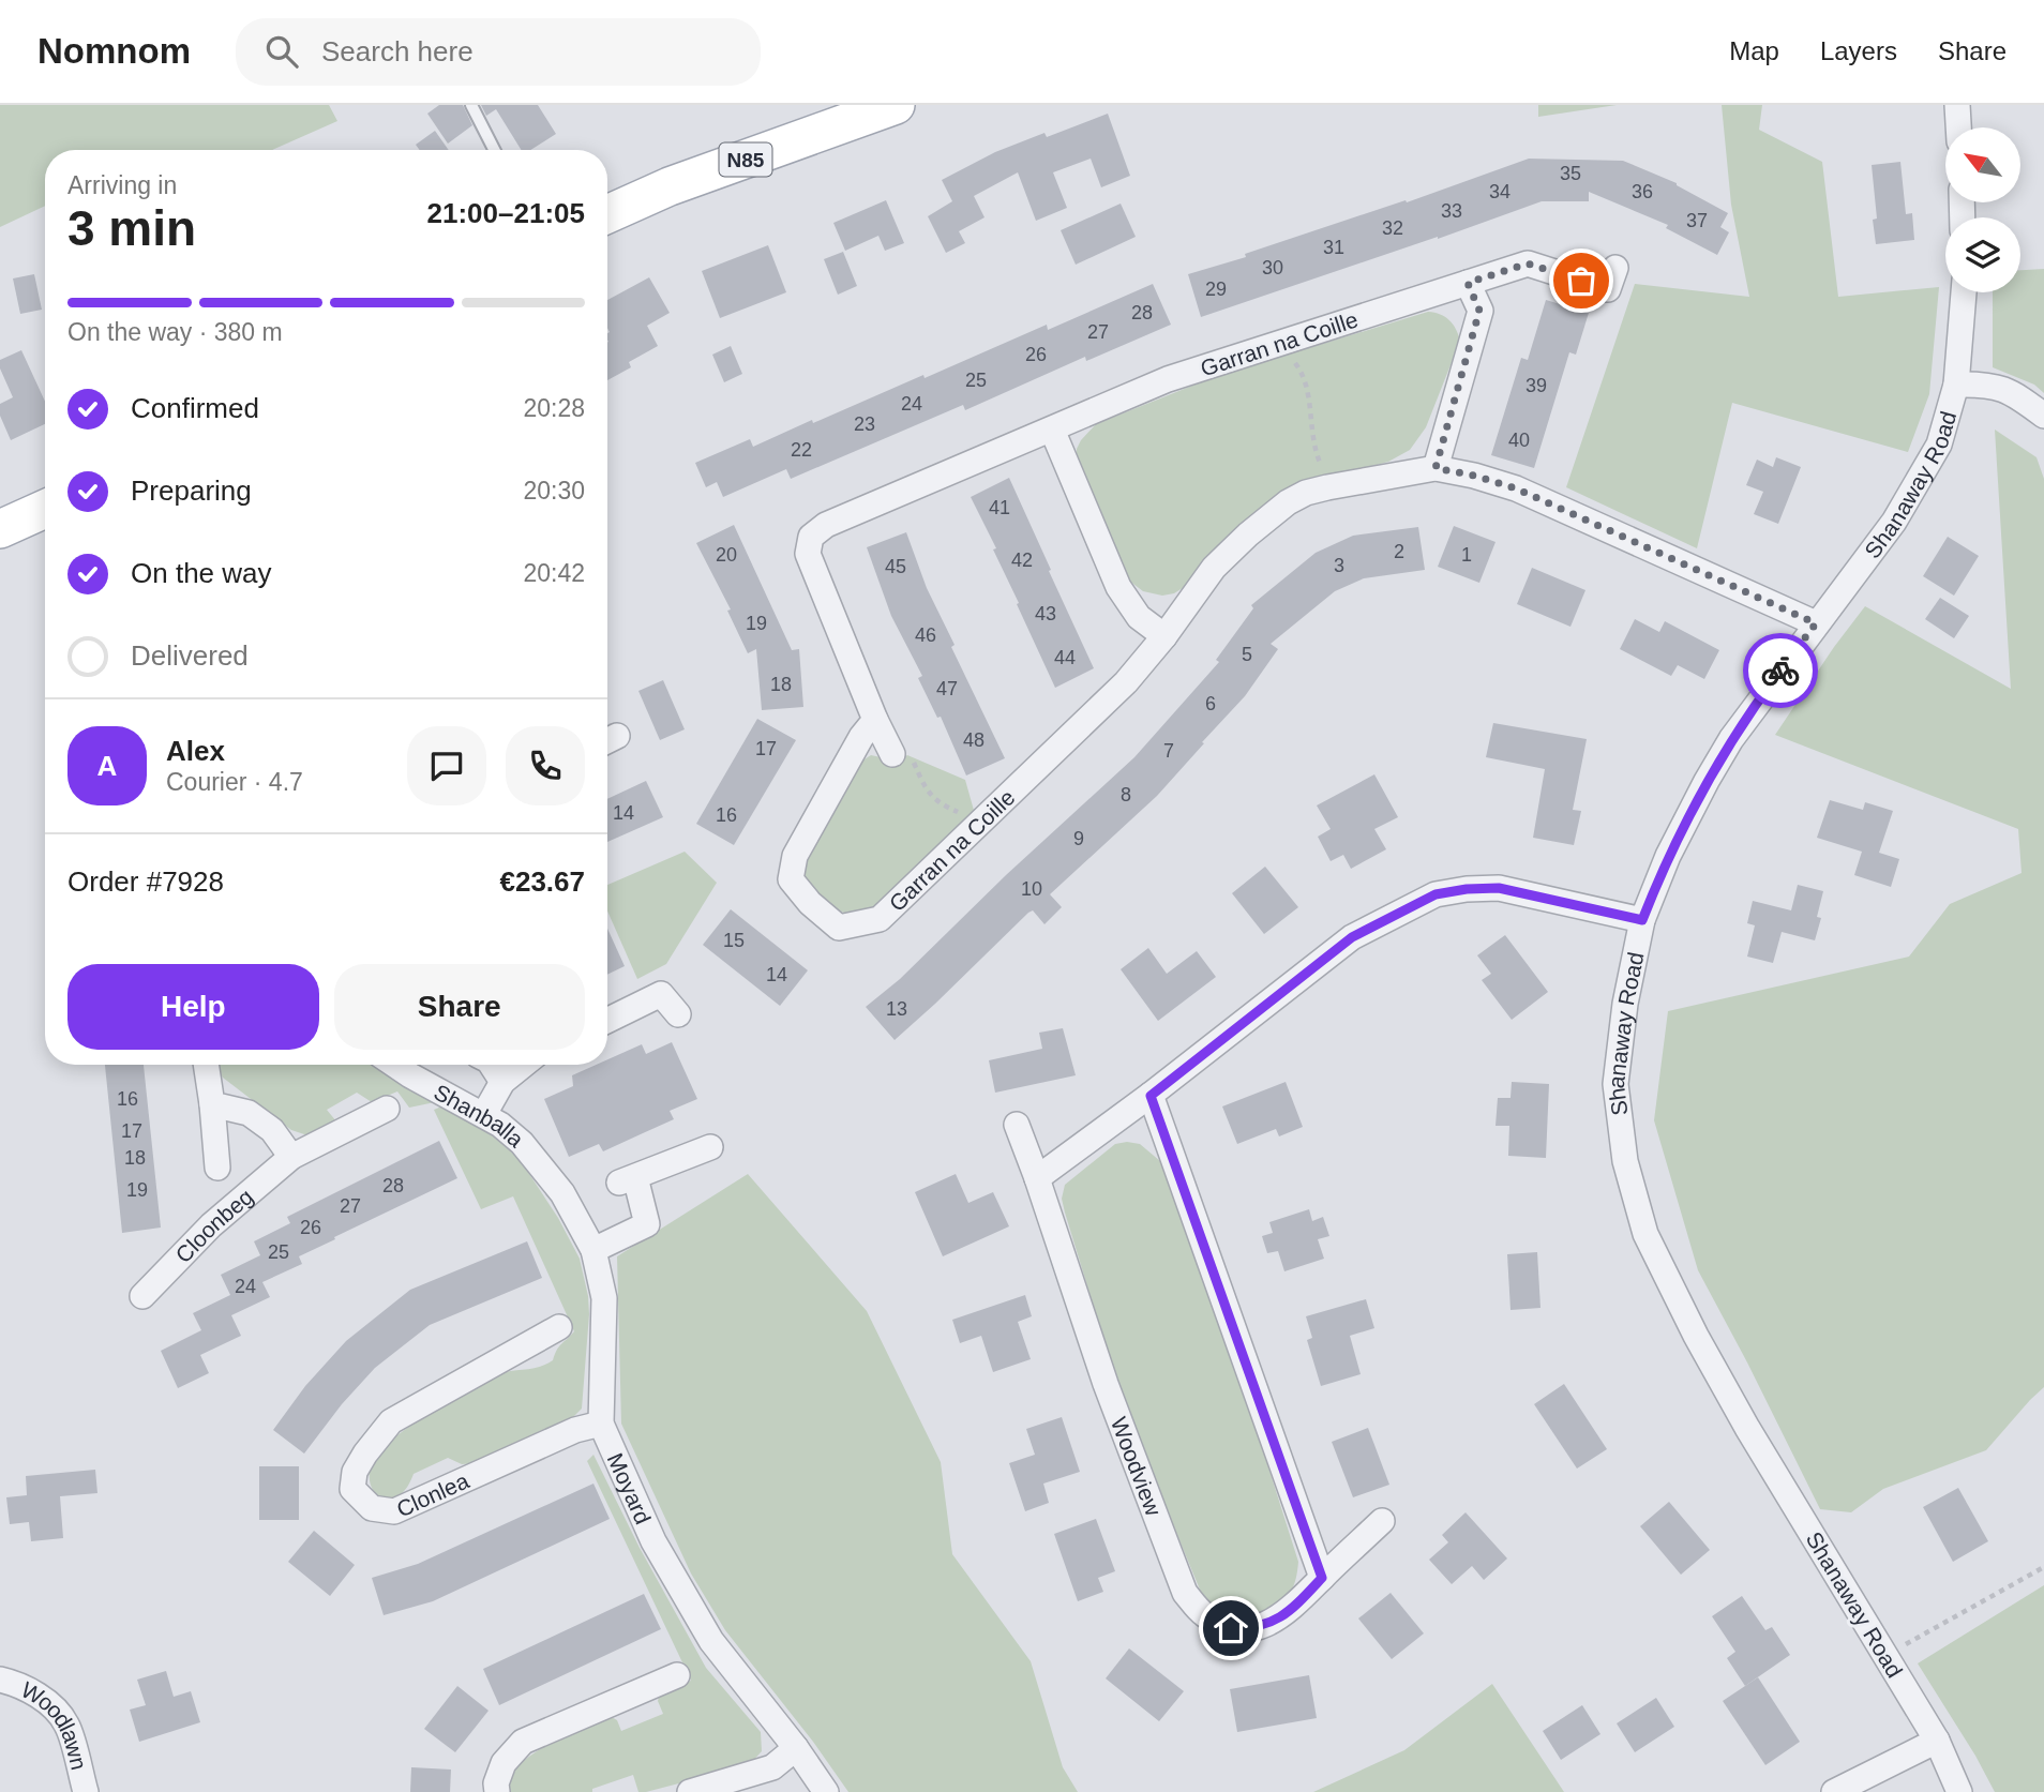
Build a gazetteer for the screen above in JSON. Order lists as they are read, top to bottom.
{
  "streets": {
    "main road": ["N85"],
    "street": [
      "Garran na Coille",
      "Shanaway Road",
      "Shanballa",
      "Cloonbeg",
      "Woodview",
      "Moyard",
      "Clonlea",
      "Woodlawn"
    ]
  },
  "crossings": [
    ["Garran na Coille", "Shanaway Road"],
    ["Shanballa", "Moyard"],
    ["Moyard", "Clonlea"]
  ],
  "house_numbers": [
    "35",
    "34",
    "36",
    "33",
    "37",
    "32",
    "31",
    "30",
    "29",
    "28",
    "27",
    "26",
    "25",
    "39",
    "24",
    "23",
    "40",
    "22",
    "41",
    "2",
    "20",
    "1",
    "42",
    "3",
    "45",
    "43",
    "19",
    "46",
    "5",
    "44",
    "18",
    "47",
    "6",
    "48",
    "17",
    "7",
    "8",
    "14",
    "16",
    "9",
    "10",
    "15",
    "14",
    "13",
    "16",
    "17",
    "18",
    "28",
    "19",
    "27",
    "26",
    "25",
    "24"
  ],
  "north": "top left",
  "page": {
    "header": "Nomnom",
    "search": "Search here",
    "nav": ["Map", "Layers", "Share"],
    "heading": ["3 min", "Arriving in", "21:00–21:05"],
    "panel": [
      "Alex",
      "Courier · 4.7",
      "Order #7928",
      "€23.67"
    ],
    "bar": "On the way · 380 m",
    "list": [
      ["Confirmed", "20:28"],
      ["Preparing", "20:30"],
      ["On the way", "20:42"],
      "Delivered"
    ],
    "round": "A",
    "buttons": ["Help", "Share"]
  }
}
